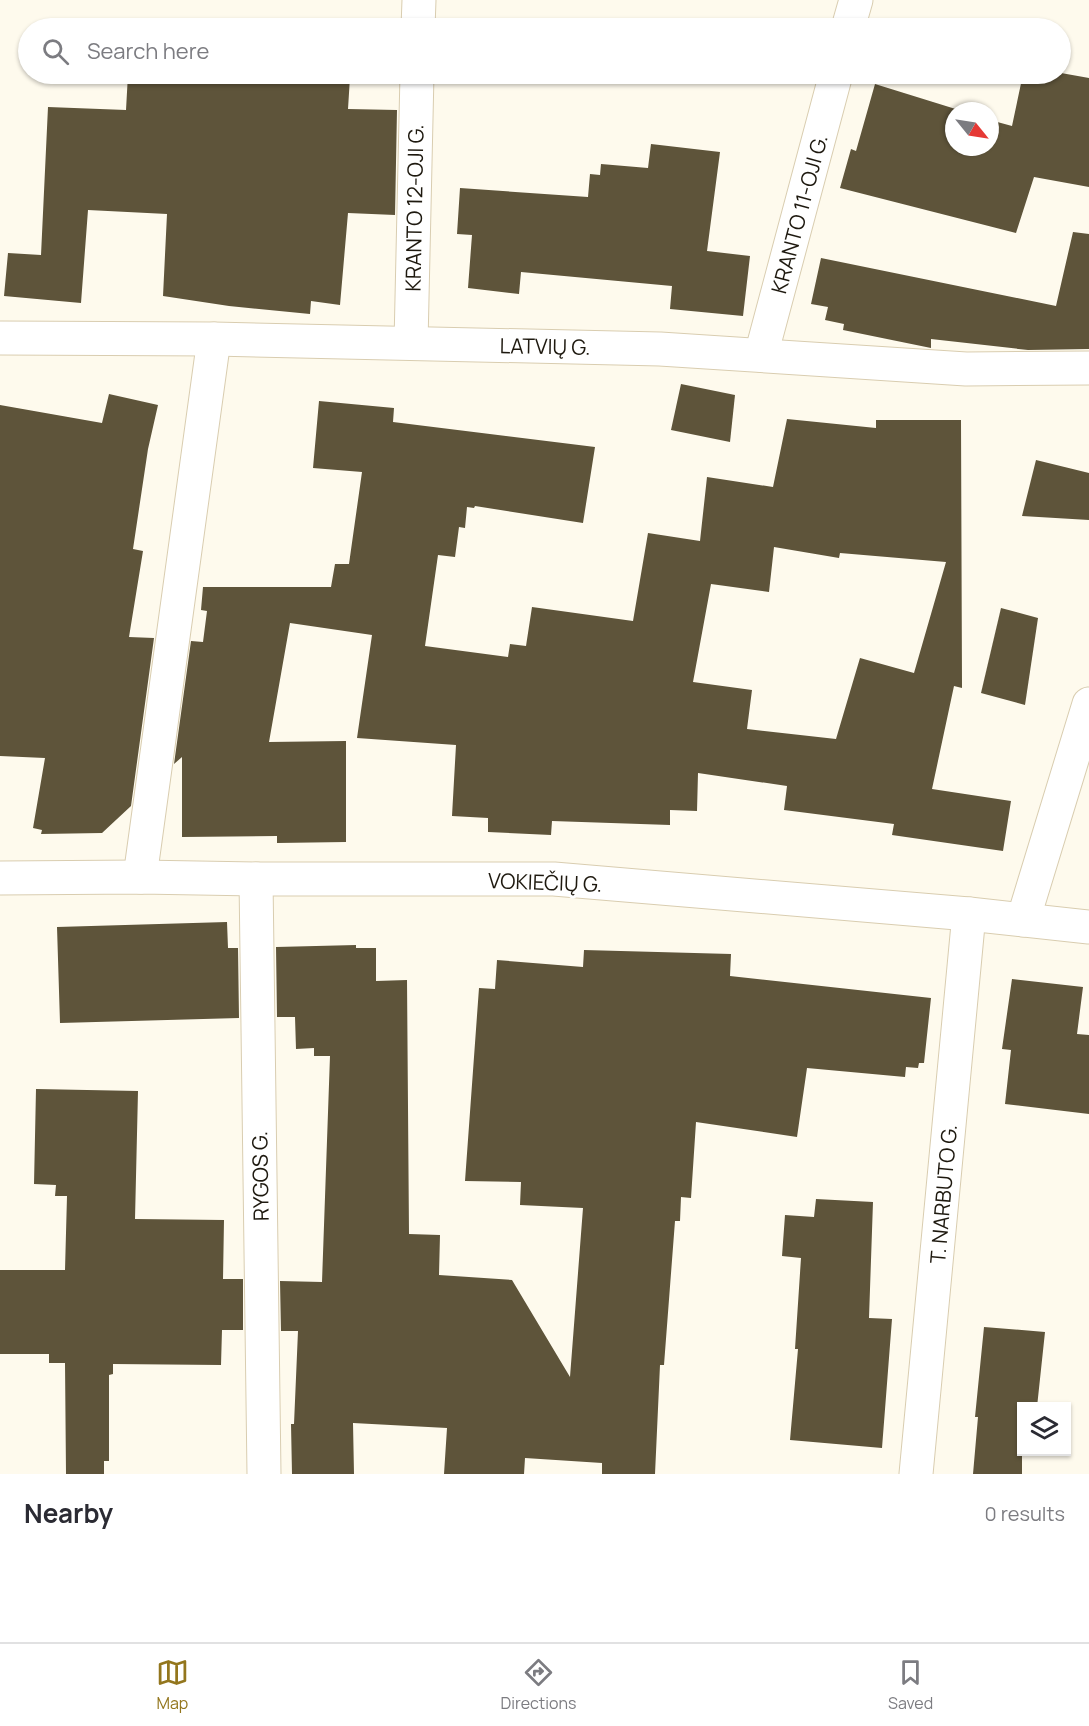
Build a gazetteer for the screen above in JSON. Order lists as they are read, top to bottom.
{
  "streets": {
    "street": [
      "KRANTO 12-OJI G.",
      "KRANTO 11-OJI G.",
      "LATVIŲ G.",
      "VOKIEČIŲ G.",
      "RYGOS G.",
      "T. NARBUTO G."
    ]
  },
  "crossings": [
    ["KRANTO 12-OJI G.", "LATVIŲ G."],
    ["KRANTO 11-OJI G.", "LATVIŲ G."],
    ["VOKIEČIŲ G.", "RYGOS G."],
    ["VOKIEČIŲ G.", "T. NARBUTO G."]
  ],
  "north": "bottom right",
  "page": {
    "search": "Search here",
    "heading": ["Nearby", "0 results"],
    "nav": ["Map", "Directions", "Saved"]
  }
}
